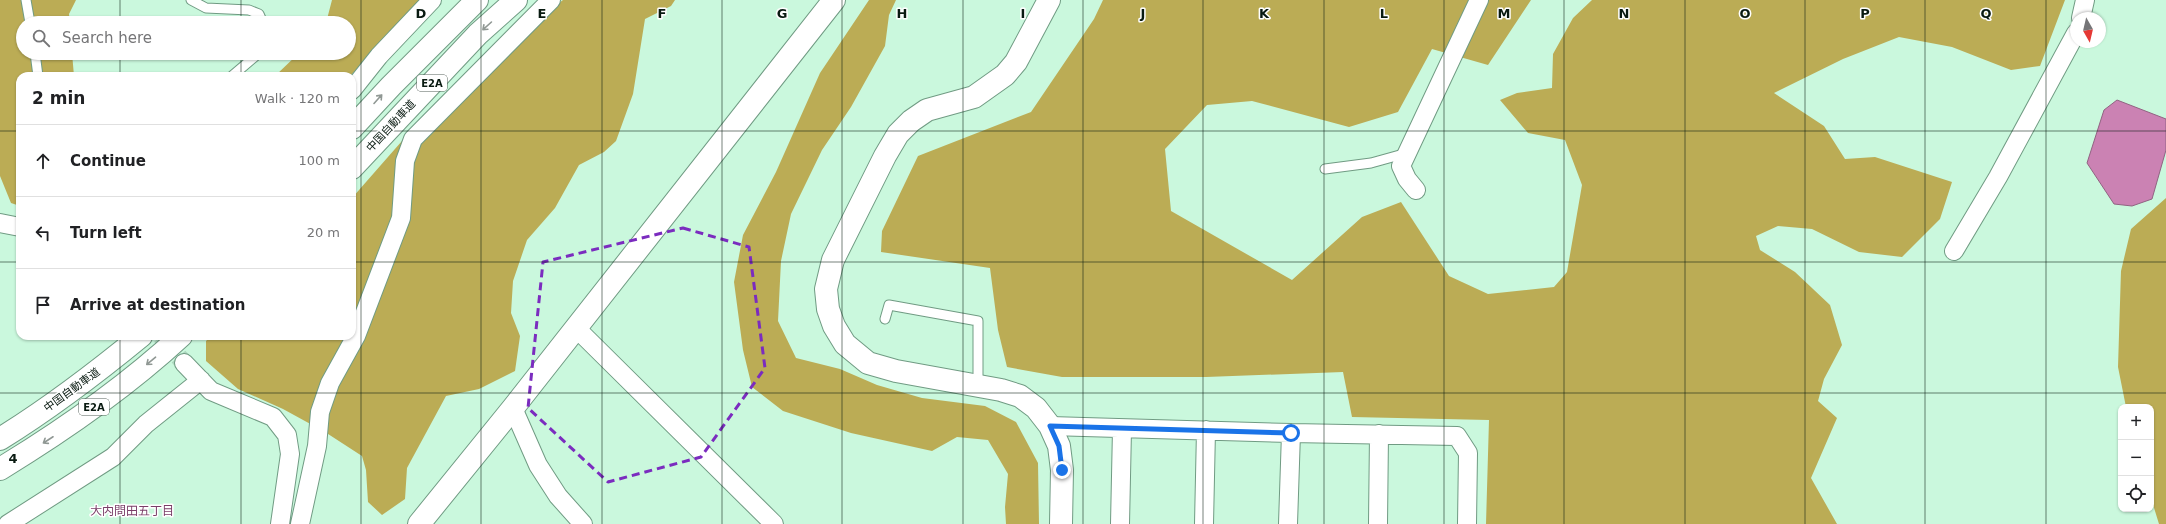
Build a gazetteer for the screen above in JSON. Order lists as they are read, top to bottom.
{
  "streets": {
    "main road": ["E2A", "中国自動車道"]
  },
  "districts": ["大内問田五丁目"],
  "north": "bottom",
  "page": {
    "search": "Search here",
    "heading": ["2 min", "Walk · 120 m"],
    "list": [
      ["Continue", "100 m"],
      ["Turn left", "20 m"],
      "Arrive at destination"
    ],
    "map_buttons": ["+", "−"]
  },
  "grid": {
    "columns": [
      "D",
      "E",
      "F",
      "G",
      "H",
      "I",
      "J",
      "K",
      "L",
      "M",
      "N",
      "O",
      "P",
      "Q"
    ],
    "rows": ["4"]
  }
}
